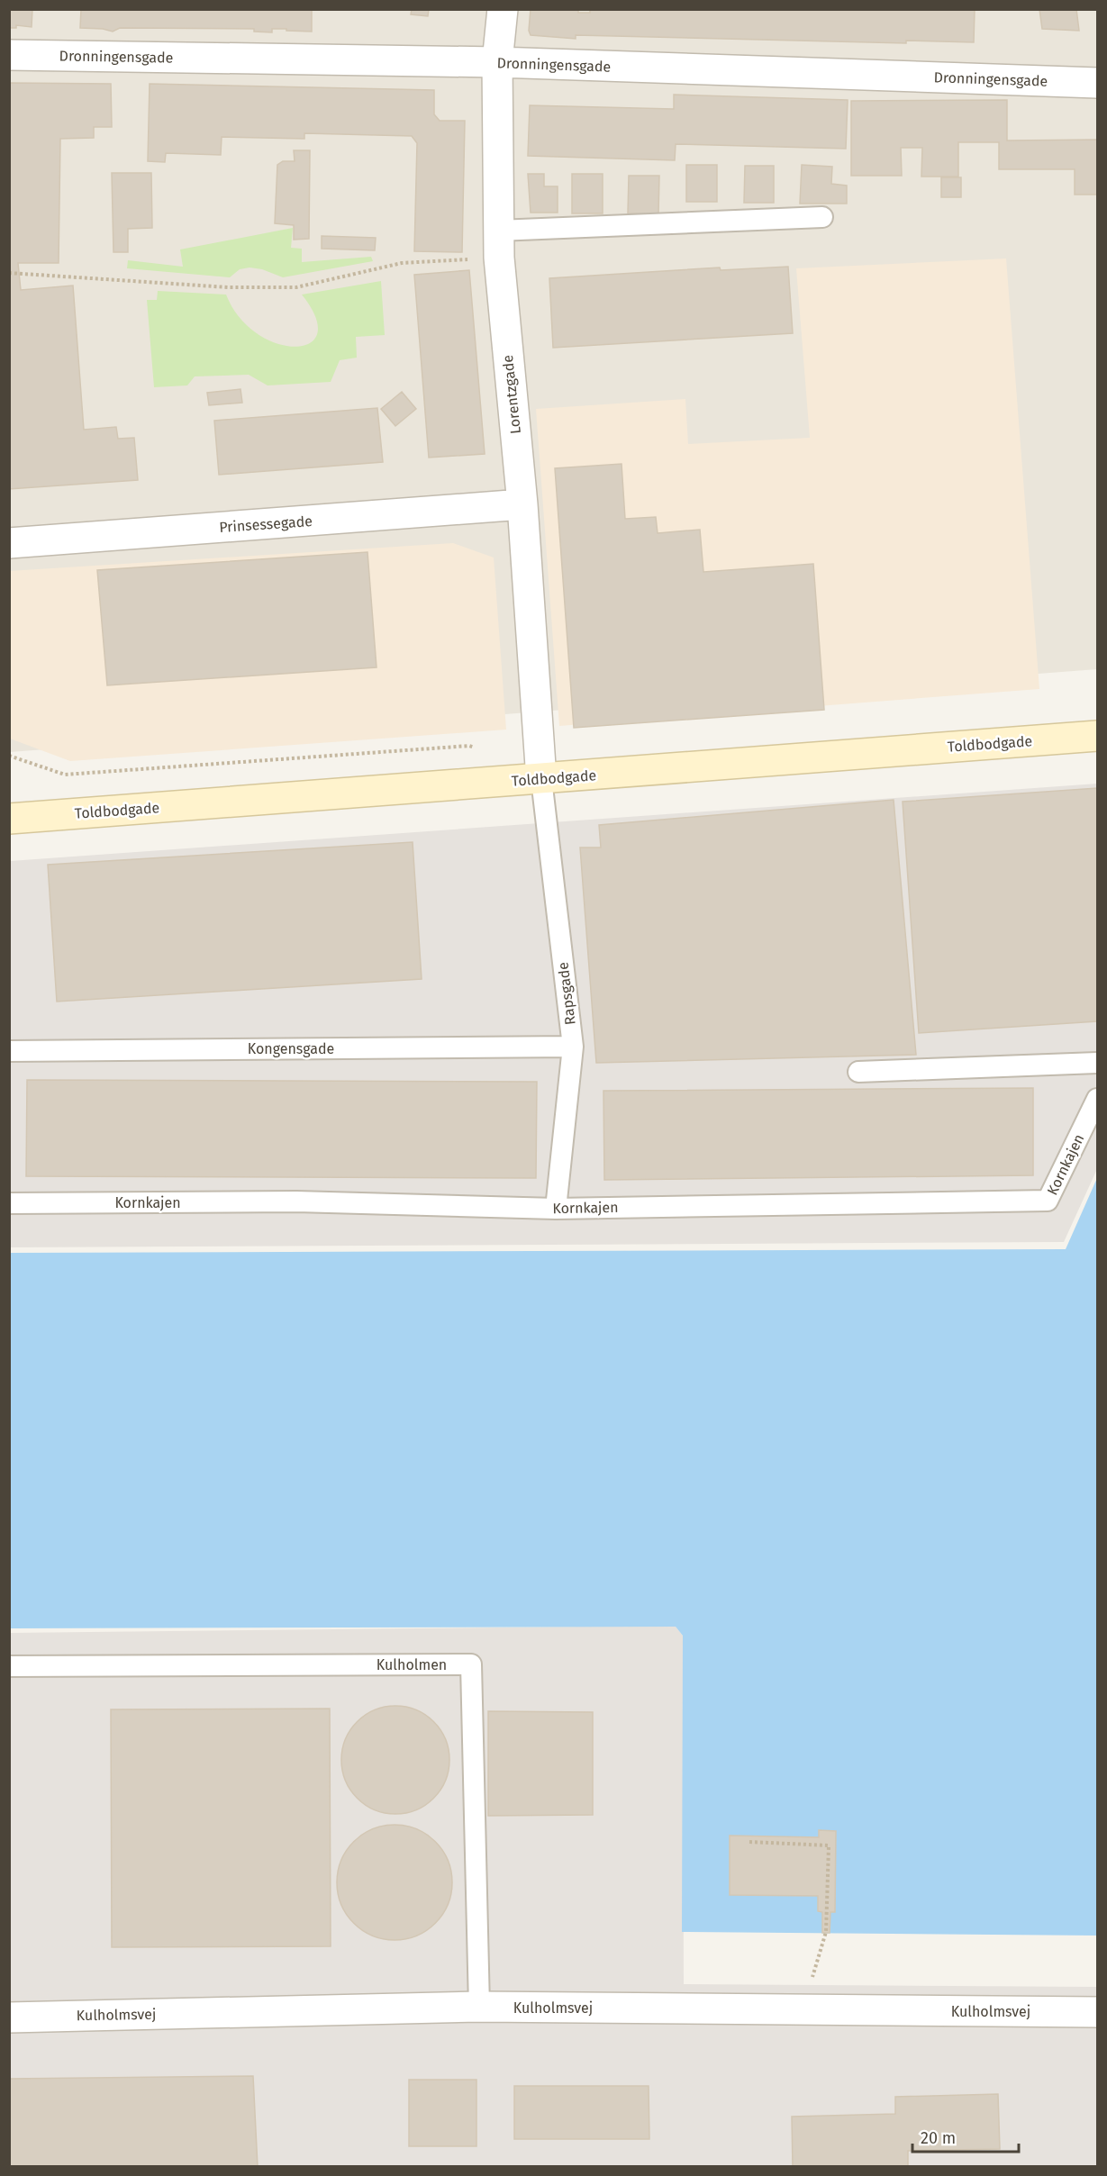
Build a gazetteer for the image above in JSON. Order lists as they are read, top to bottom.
{
  "streets": {
    "street": [
      "Dronningensgade",
      "Lorentzgade",
      "Prinsessegade",
      "Toldbodgade",
      "Kulholmsvej"
    ],
    "lane": [
      "Rapsgade",
      "Kongensgade",
      "Kornkajen",
      "Kulholmen"
    ]
  },
  "crossings": [
    ["Dronningensgade", "Lorentzgade"],
    ["Lorentzgade", "Prinsessegade"],
    ["Lorentzgade", "Toldbodgade"],
    ["Lorentzgade", "Rapsgade"],
    ["Toldbodgade", "Rapsgade"],
    ["Rapsgade", "Kongensgade"],
    ["Rapsgade", "Kornkajen"],
    ["Kulholmen", "Kulholmsvej"]
  ],
  "scale_bar": "20 m"
}
